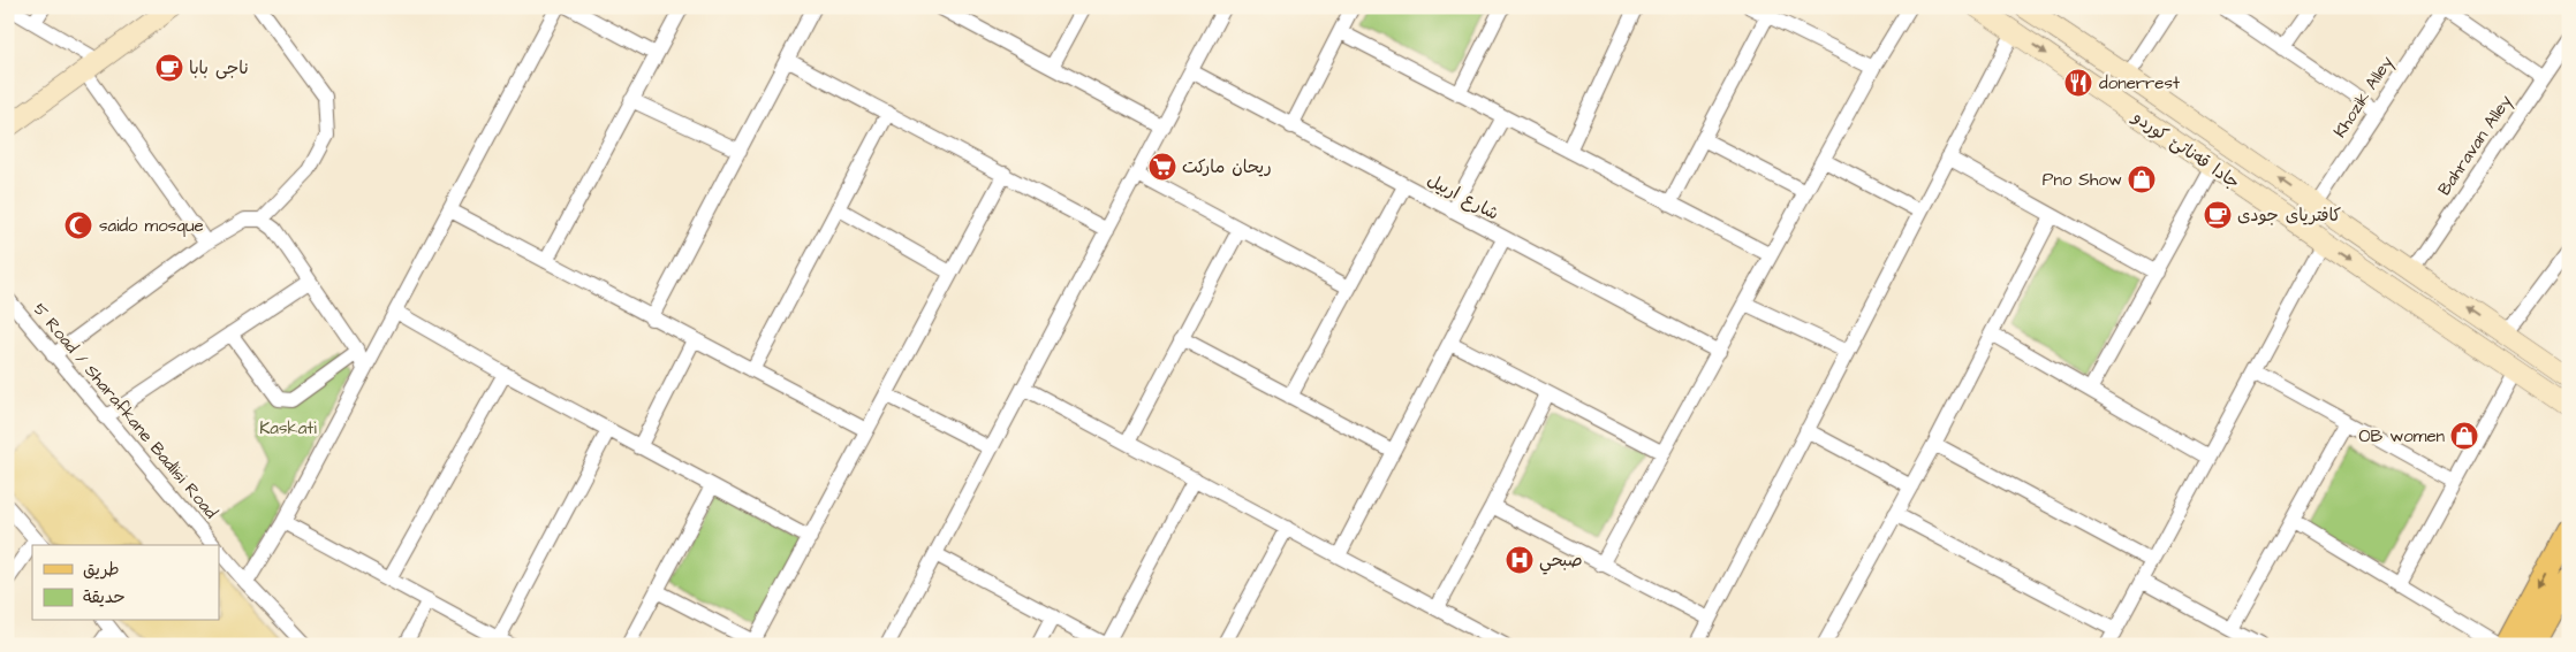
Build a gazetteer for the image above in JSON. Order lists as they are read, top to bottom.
{
  "streets": {
    "street": [
      "Khozik Alley",
      "Bahravan Alley",
      "جادا قەناتێ کوردو",
      "شارع اربيل",
      "5 Road / Sharafkane Badlisi Road"
    ]
  },
  "crossings": [
    ["Khozik Alley", "جادا قەناتێ کوردو"],
    ["Bahravan Alley", "جادا قەناتێ کوردو"]
  ],
  "parks": ["Kaskati"],
  "places": {
    "cafe": ["ناجى بابا", "کافتریای جودی"],
    "restaurant": ["donerrest"],
    "supermarket": ["ريحان ماركت"],
    "shop": ["Pno Show", "OB women"],
    "mosque": ["saido mosque"],
    "hospital": ["صبحي"]
  },
  "legend": ["طريق", "حديقة"]
}
